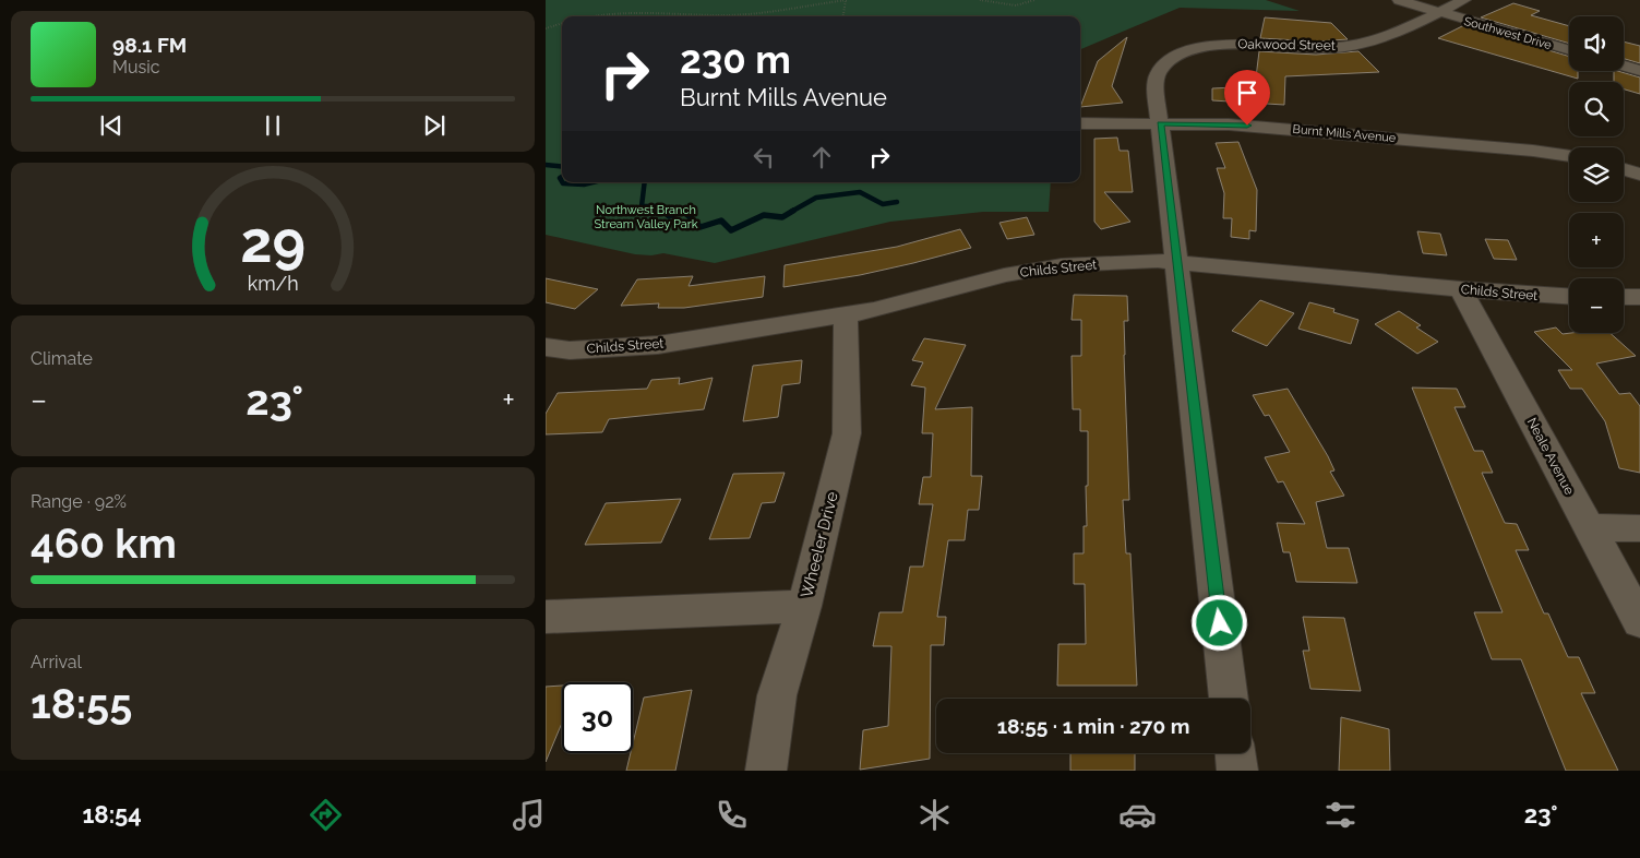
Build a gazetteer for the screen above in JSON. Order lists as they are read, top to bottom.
{
  "streets": {
    "street": [
      "Southwest Drive",
      "Oakwood Street",
      "Burnt Mills Avenue",
      "Childs Street",
      "Neale Avenue",
      "Wheeler Drive"
    ]
  },
  "crossings": [
    ["Southwest Drive", "Oakwood Street"],
    ["Oakwood Street", "Burnt Mills Avenue"],
    ["Oakwood Street", "Childs Street"],
    ["Childs Street", "Neale Avenue"],
    ["Childs Street", "Wheeler Drive"]
  ],
  "parks": ["Northwest Branch Stream Valley Park"],
  "page": {
    "map_buttons": ["+", "−"],
    "turn": ["230 m", "Burnt Mills Avenue"],
    "song": ["98.1 FM", "Music"],
    "tile": [
      "Climate",
      ["Range · 92%", "460 km"],
      ["Arrival", "18:55"]
    ],
    "heat": ["−", "23°", "+"],
    "limit": "30",
    "trip": "18:55 · 1 min · 270 m",
    "tabs": ["18:54", "23°"],
    "gauge": ["29", "km/h"]
  }
}
